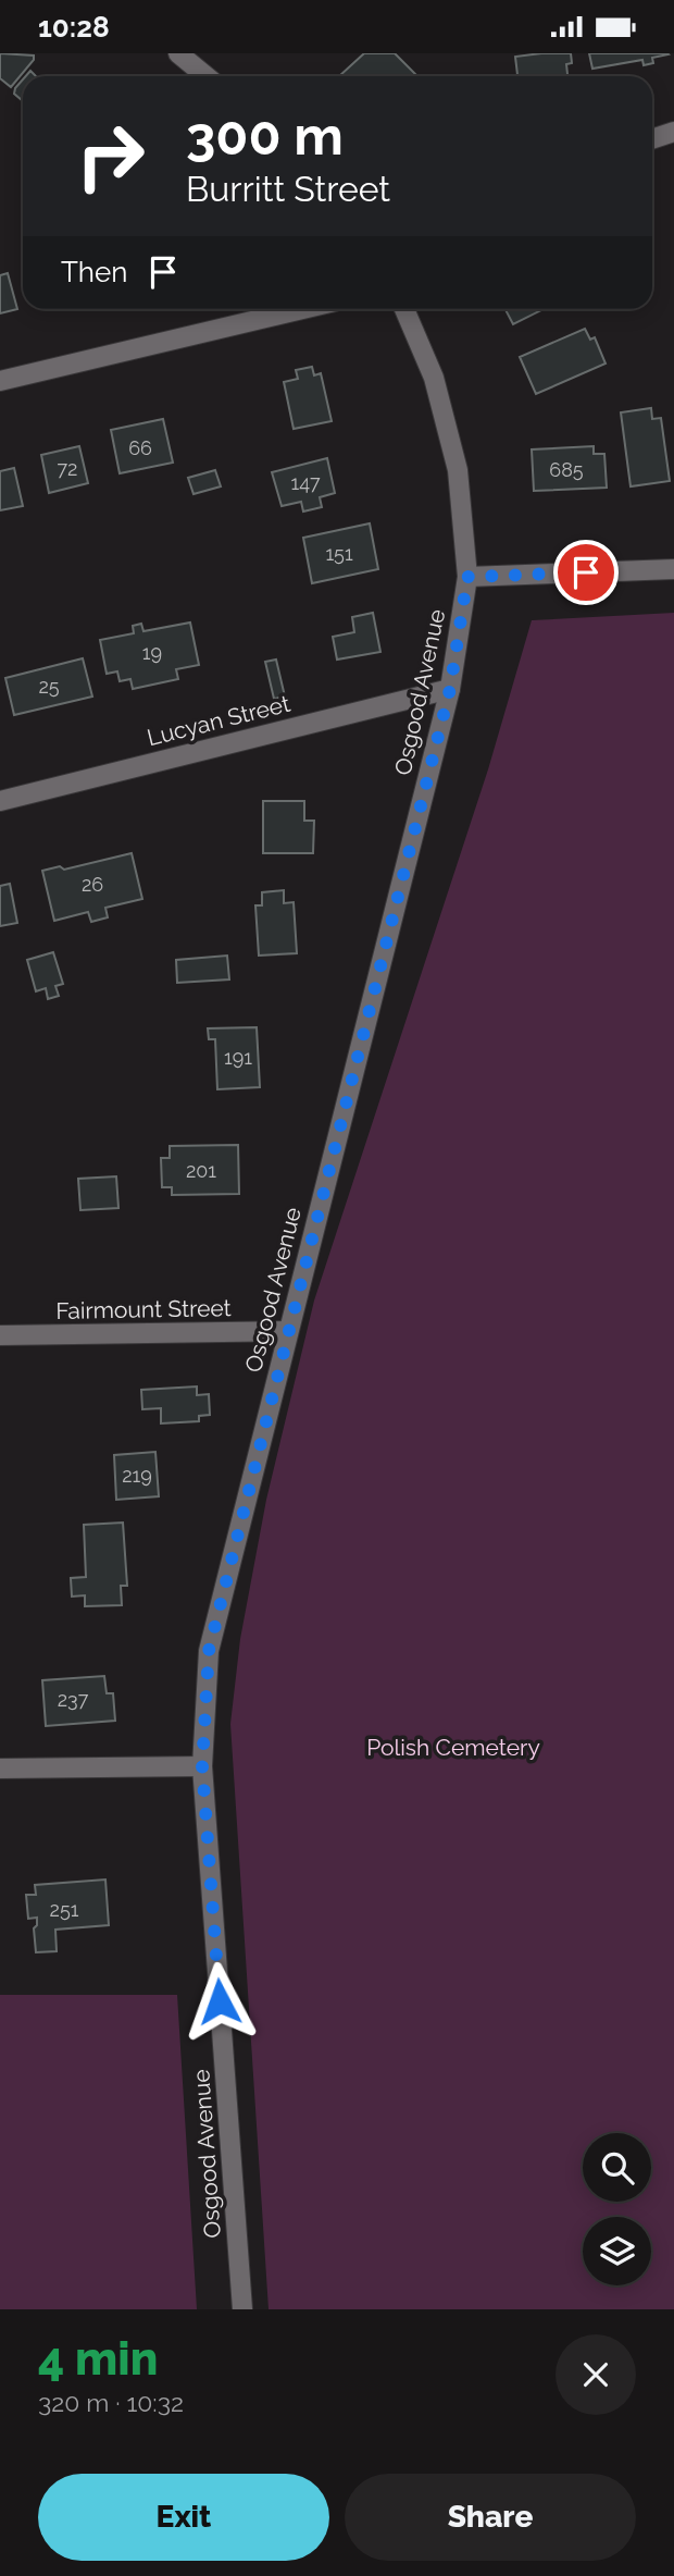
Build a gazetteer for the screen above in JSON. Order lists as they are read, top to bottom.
{
  "streets": {
    "street": ["Osgood Avenue", "Lucyan Street", "Fairmount Street"]
  },
  "crossings": [
    ["Osgood Avenue", "Lucyan Street"],
    ["Osgood Avenue", "Fairmount Street"]
  ],
  "parks": ["Polish Cemetery"],
  "house_numbers": [
    "66",
    "72",
    "685",
    "147",
    "151",
    "19",
    "25",
    "26",
    "191",
    "201",
    "219",
    "237",
    "251"
  ],
  "page": {
    "status": "10:28",
    "turn": ["300 m", "Burritt Street"],
    "then": "Then",
    "heading": ["4 min", "320 m · 10:32"],
    "buttons": ["Exit", "Share"]
  }
}
